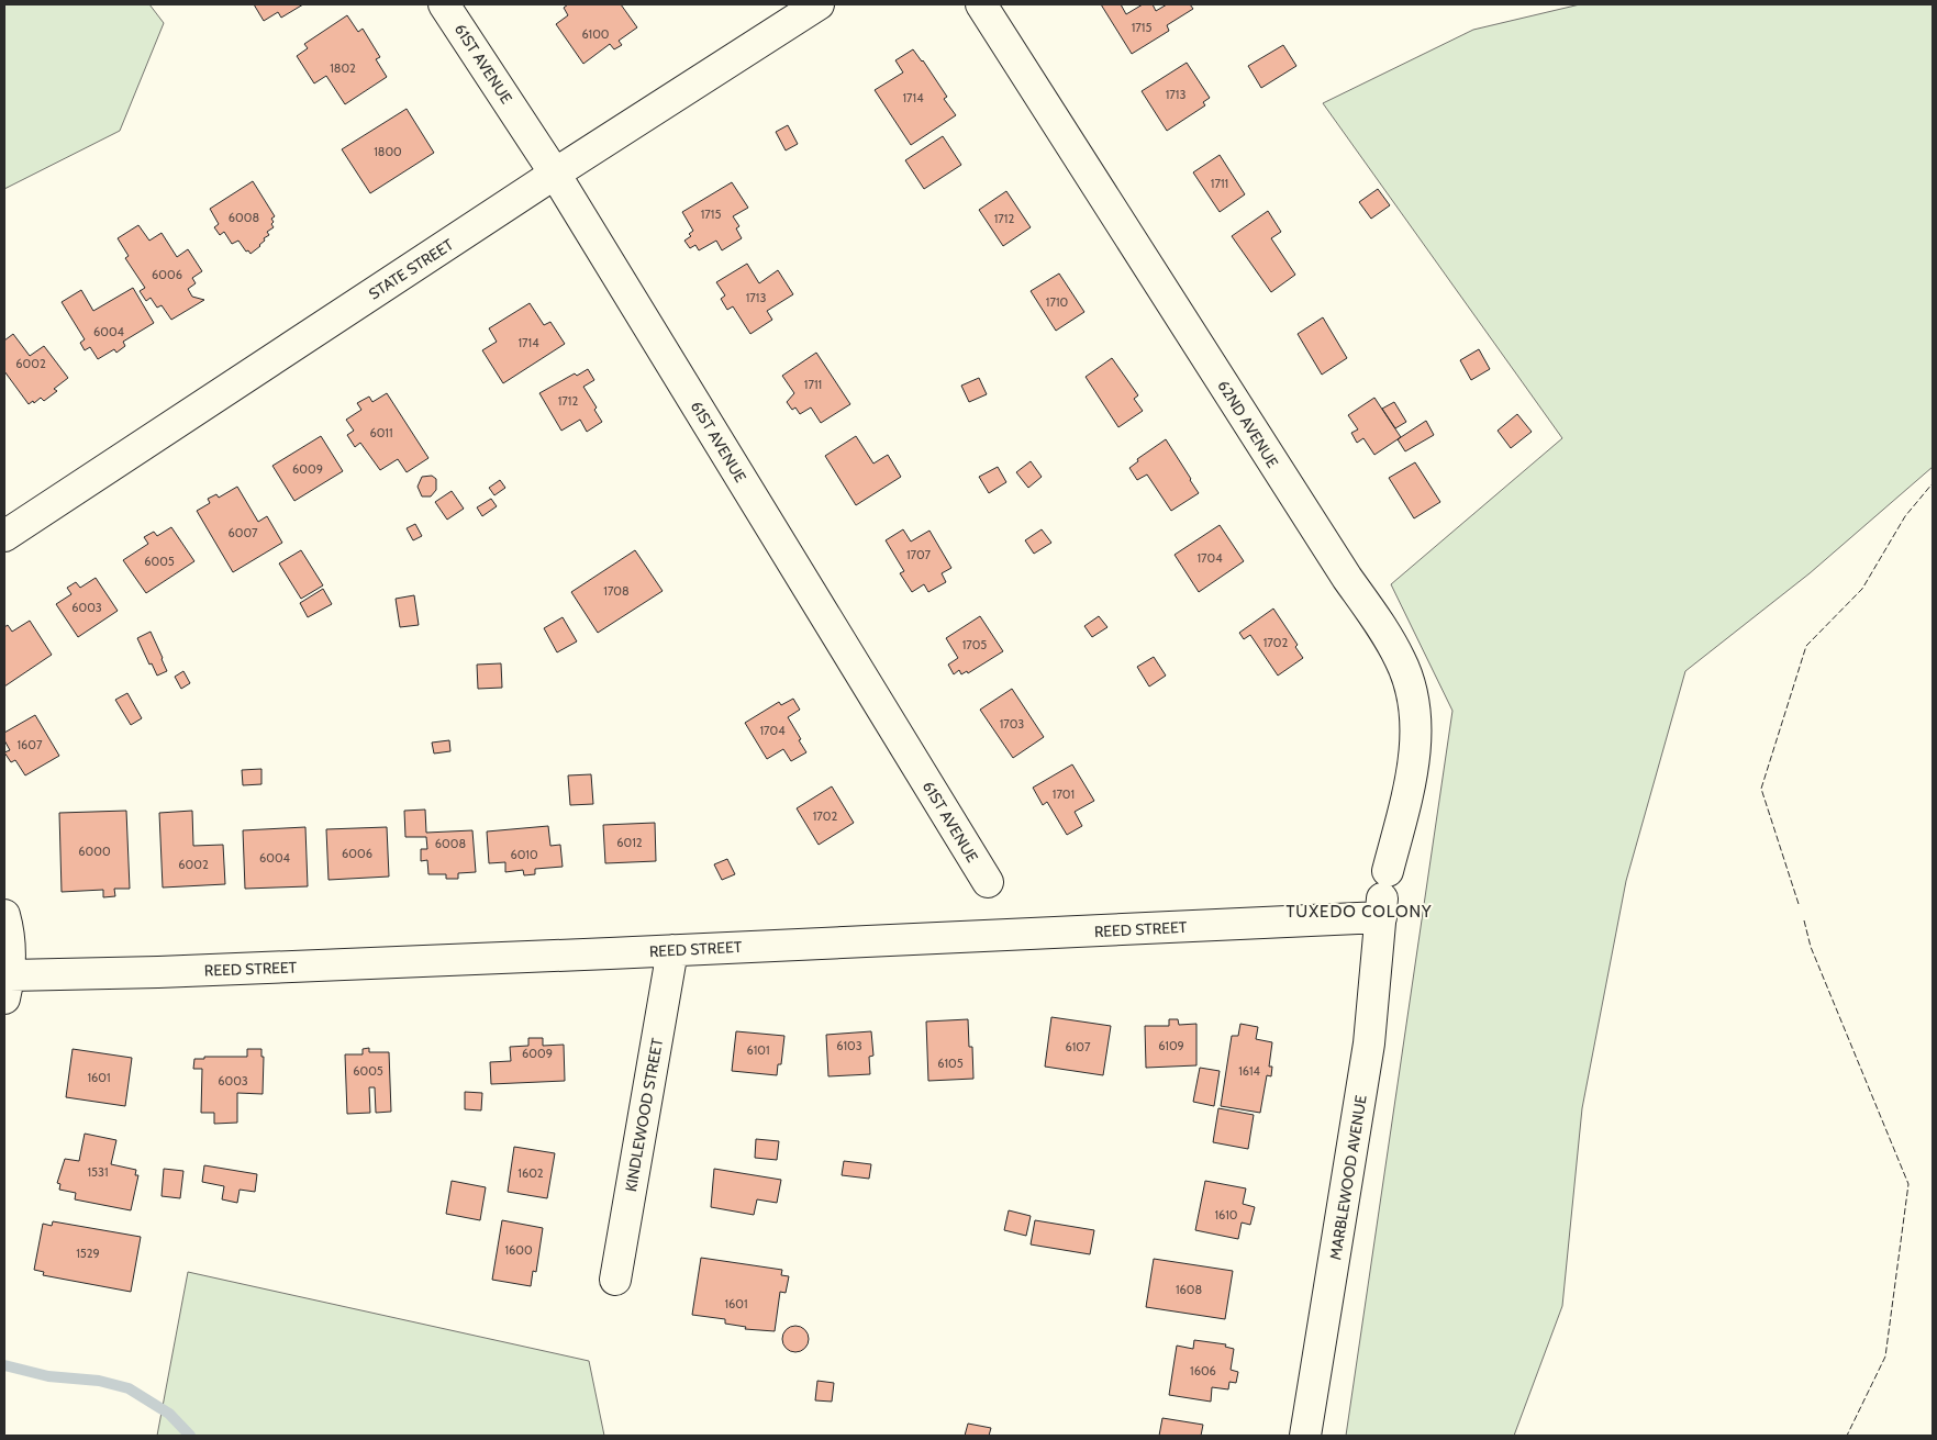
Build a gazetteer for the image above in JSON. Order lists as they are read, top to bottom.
{
  "streets": {
    "street": [
      "61ST AVENUE",
      "STATE STREET",
      "62ND AVENUE",
      "REED STREET",
      "KINDLEWOOD STREET",
      "MARBLEWOOD AVENUE"
    ]
  },
  "crossings": [
    ["61ST AVENUE", "STATE STREET"],
    ["62ND AVENUE", "REED STREET"],
    ["62ND AVENUE", "MARBLEWOOD AVENUE"],
    ["REED STREET", "KINDLEWOOD STREET"],
    ["REED STREET", "MARBLEWOOD AVENUE"]
  ],
  "districts": ["TUXEDO COLONY"],
  "house_numbers": [
    "1715",
    "6100",
    "1802",
    "1713",
    "1714",
    "1800",
    "1711",
    "1715",
    "6008",
    "1712",
    "6006",
    "1713",
    "1710",
    "6004",
    "1714",
    "6002",
    "1711",
    "1712",
    "6011",
    "6009",
    "6007",
    "1707",
    "1704",
    "6005",
    "1708",
    "6003",
    "1702",
    "1705",
    "1703",
    "1704",
    "1607",
    "1701",
    "1702",
    "6012",
    "6008",
    "6000",
    "6006",
    "6010",
    "6004",
    "6002",
    "6103",
    "6109",
    "6107",
    "6101",
    "6009",
    "6105",
    "6005",
    "1614",
    "1601",
    "6003",
    "1531",
    "1602",
    "1610",
    "1600",
    "1529",
    "1608",
    "1601",
    "1606"
  ]
}
